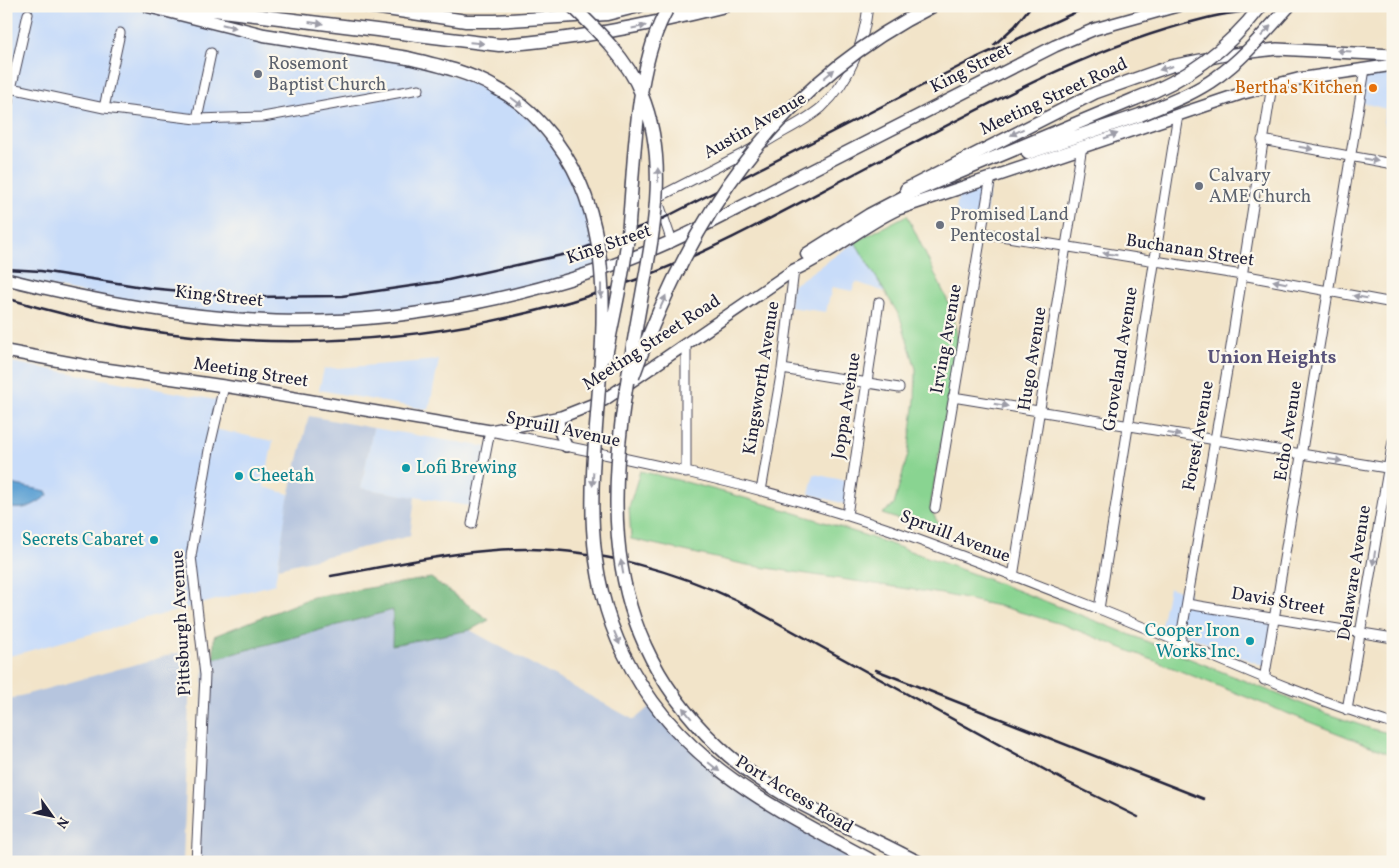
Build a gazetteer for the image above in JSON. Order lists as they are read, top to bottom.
{
  "streets": {
    "highway": ["Port Access Road"],
    "main road": ["King Street", "Meeting Street Road", "Meeting Street"],
    "street": [
      "Austin Avenue",
      "Buchanan Street",
      "Irving Avenue",
      "Hugo Avenue",
      "Groveland Avenue",
      "Kingsworth Avenue",
      "Joppa Avenue",
      "Spruill Avenue",
      "Echo Avenue",
      "Forest Avenue",
      "Delaware Avenue",
      "Davis Street",
      "Pittsburgh Avenue"
    ]
  },
  "crossings": [
    ["King Street", "Austin Avenue"],
    ["Meeting Street Road", "Irving Avenue"],
    ["Meeting Street Road", "Hugo Avenue"],
    ["Meeting Street Road", "Groveland Avenue"],
    ["Meeting Street Road", "Meeting Street"],
    ["Meeting Street Road", "Kingsworth Avenue"],
    ["Meeting Street Road", "Spruill Avenue"],
    ["Meeting Street Road", "Echo Avenue"],
    ["Meeting Street Road", "Forest Avenue"],
    ["Buchanan Street", "Irving Avenue"],
    ["Buchanan Street", "Hugo Avenue"],
    ["Buchanan Street", "Groveland Avenue"],
    ["Buchanan Street", "Echo Avenue"],
    ["Buchanan Street", "Forest Avenue"],
    ["Hugo Avenue", "Spruill Avenue"],
    ["Groveland Avenue", "Spruill Avenue"],
    ["Meeting Street", "Spruill Avenue"],
    ["Meeting Street", "Pittsburgh Avenue"],
    ["Kingsworth Avenue", "Spruill Avenue"],
    ["Joppa Avenue", "Spruill Avenue"],
    ["Spruill Avenue", "Echo Avenue"],
    ["Spruill Avenue", "Forest Avenue"],
    ["Spruill Avenue", "Delaware Avenue"],
    ["Echo Avenue", "Davis Street"],
    ["Forest Avenue", "Davis Street"],
    ["Delaware Avenue", "Davis Street"]
  ],
  "one_way": ["Buchanan Street", "Delaware Avenue"],
  "districts": ["Union Heights"],
  "places": [
    "Rosemont Baptist Church",
    "Bertha's Kitchen",
    "Calvary AME Church",
    "Promised Land Pentecostal",
    "Lofi Brewing",
    "Cheetah",
    "Secrets Cabaret",
    "Cooper Iron Works Inc."
  ],
  "north": "bottom right"
}
